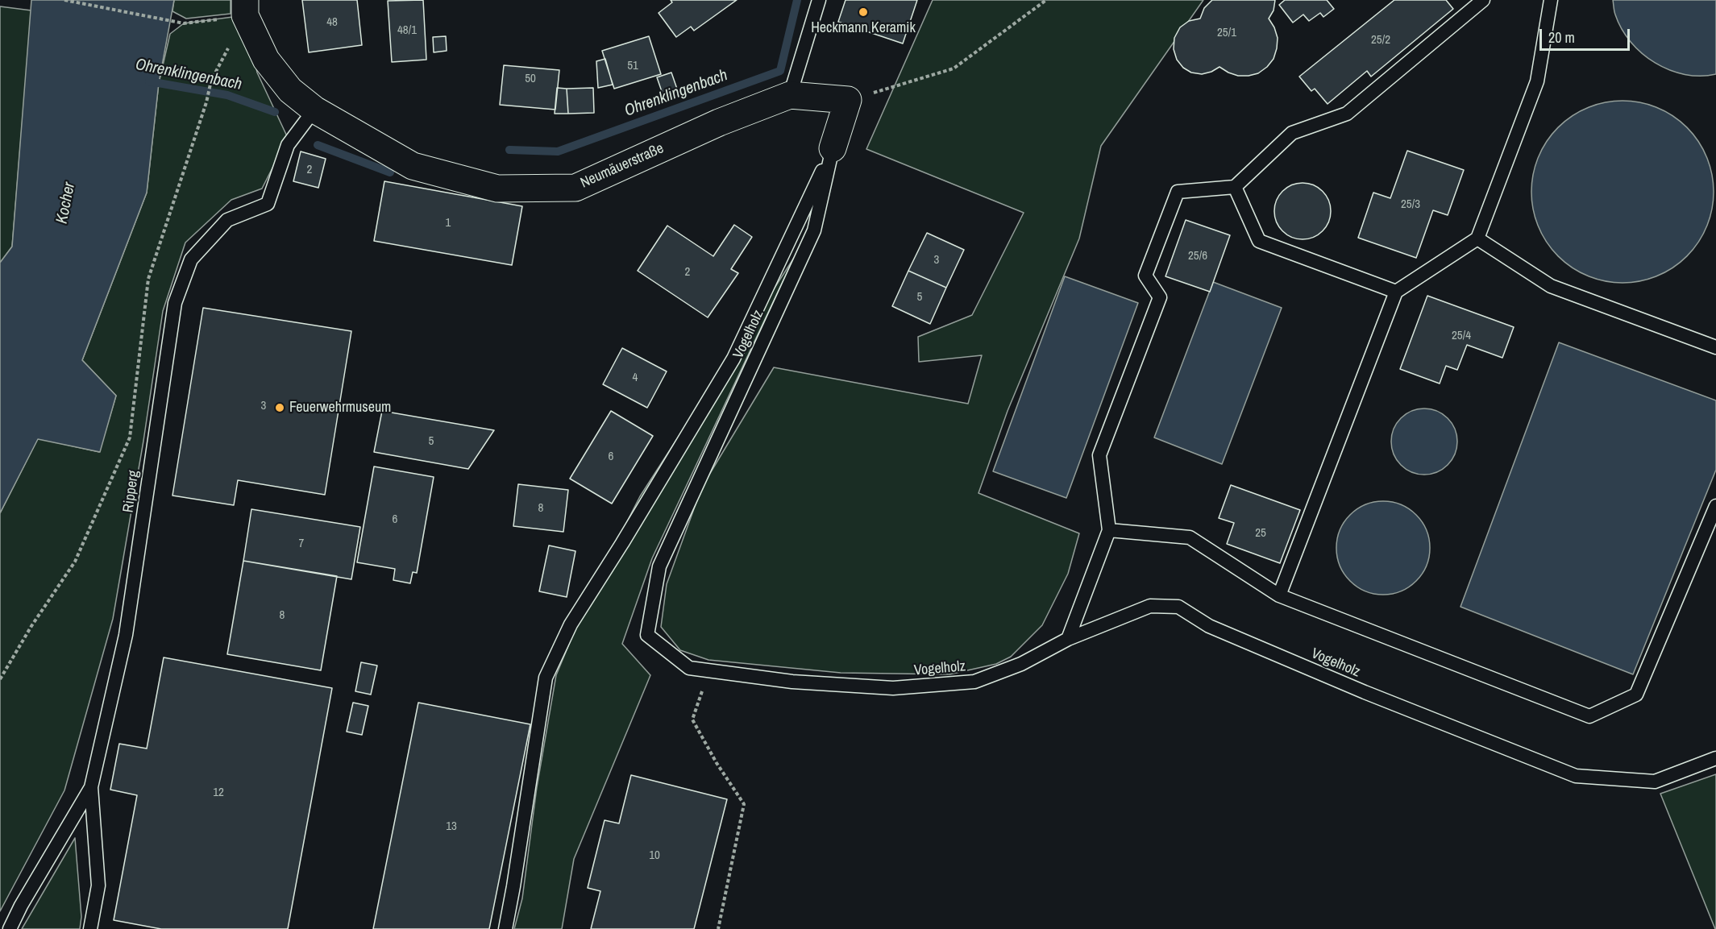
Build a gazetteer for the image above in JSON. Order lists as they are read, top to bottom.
{
  "streets": {
    "street": ["Neumäuerstraße"],
    "lane": ["Vogelholz", "Ripperg"]
  },
  "crossings": [
    ["Neumäuerstraße", "Ripperg"]
  ],
  "water": ["Ohrenklingenbach", "Kocher"],
  "places": ["Heckmann Keramik", "Feuerwehrmuseum"],
  "house_numbers": [
    "48",
    "48/1",
    "25/1",
    "25/2",
    "51",
    "50",
    "2",
    "25/3",
    "1",
    "25/6",
    "3",
    "2",
    "5",
    "25/4",
    "4",
    "3",
    "5",
    "6",
    "8",
    "6",
    "25",
    "7",
    "8",
    "12",
    "13",
    "10"
  ],
  "scale_bar": "20 m"
}
